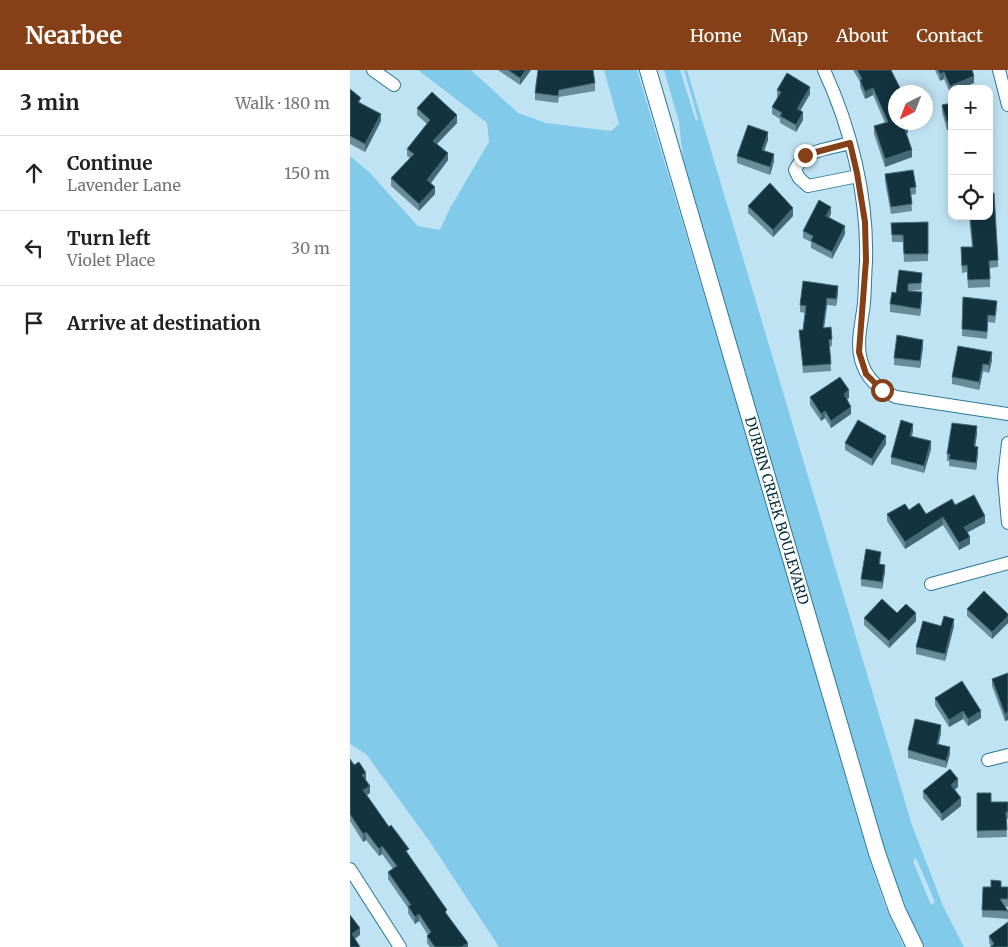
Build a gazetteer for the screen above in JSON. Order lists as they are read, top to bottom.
{
  "streets": {
    "street": ["DURBIN CREEK BOULEVARD"]
  },
  "north": "bottom left",
  "page": {
    "header": "Nearbee",
    "nav": [
      "Home",
      "Map",
      "About",
      "Contact"
    ],
    "heading": ["3 min", "Walk · 180 m"],
    "map_buttons": ["+", "−"],
    "list": [
      ["Continue", "Lavender Lane", "150 m"],
      ["Turn left", "Violet Place", "30 m"],
      "Arrive at destination"
    ]
  }
}
